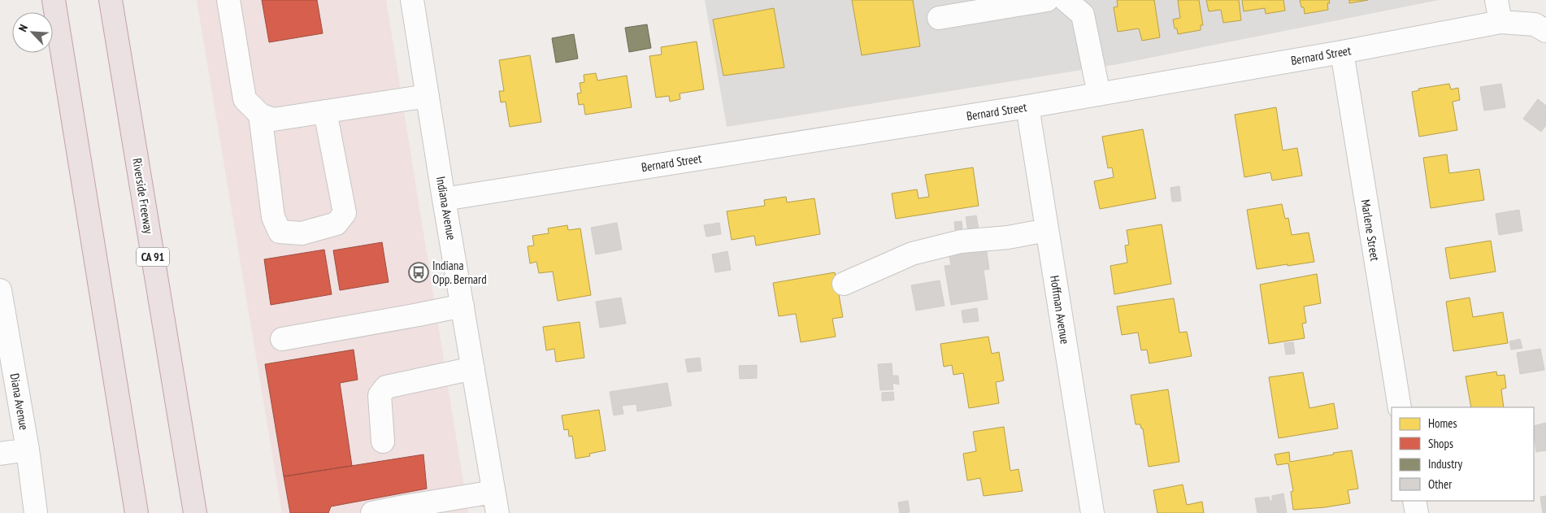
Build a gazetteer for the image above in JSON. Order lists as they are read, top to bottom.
{
  "streets": {
    "highway": ["Riverside Freeway", "CA 91"],
    "street": [
      "Bernard Street",
      "Indiana Avenue",
      "Marlene Street",
      "Hoffman Avenue",
      "Diana Avenue"
    ]
  },
  "crossings": [
    ["Bernard Street", "Indiana Avenue"],
    ["Bernard Street", "Marlene Street"],
    ["Bernard Street", "Hoffman Avenue"]
  ],
  "places": {
    "bus stop": ["Indiana Opp. Bernard"]
  },
  "legend": [
    "Homes",
    "Shops",
    "Industry",
    "Other"
  ],
  "north": "top left"
}
